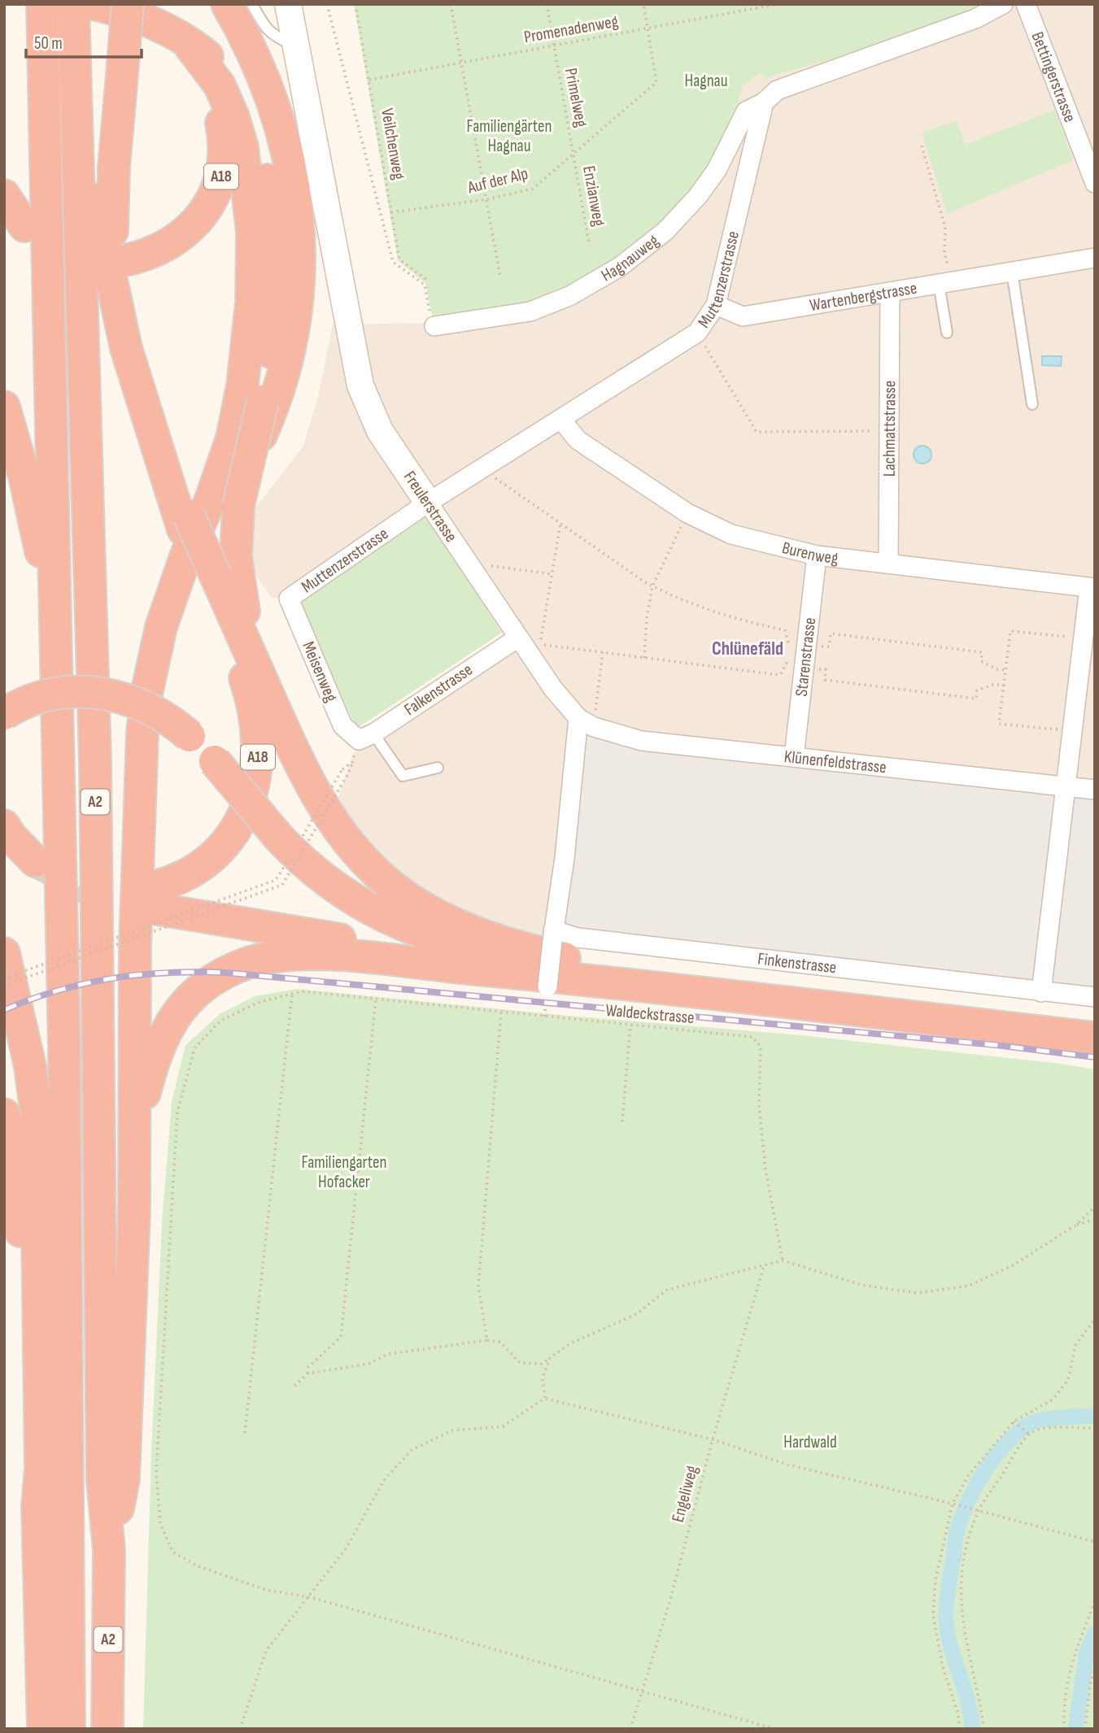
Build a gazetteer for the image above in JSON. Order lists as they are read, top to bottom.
{
  "streets": {
    "highway": ["A18", "A2"],
    "street": [
      "Bettingerstrasse",
      "Hagnauweg",
      "Muttenzerstrasse",
      "Wartenbergstrasse",
      "Lachmattstrasse",
      "Freulerstrasse",
      "Burenweg",
      "Starenstrasse",
      "Meisenweg",
      "Falkenstrasse",
      "Klünenfeldstrasse",
      "Finkenstrasse"
    ],
    "path": [
      "Promenadenweg",
      "Primelweg",
      "Veilchenweg",
      "Auf der Alp",
      "Enzianweg",
      "Waldeckstrasse",
      "Engeliweg"
    ]
  },
  "crossings": [
    ["Promenadenweg", "Primelweg"],
    ["Promenadenweg", "Veilchenweg"],
    ["Promenadenweg", "Auf der Alp"],
    ["Primelweg", "Auf der Alp"],
    ["Primelweg", "Enzianweg"],
    ["Veilchenweg", "Auf der Alp"],
    ["A18", "Finkenstrasse"],
    ["Auf der Alp", "Enzianweg"],
    ["Hagnauweg", "Muttenzerstrasse"],
    ["Muttenzerstrasse", "Wartenbergstrasse"],
    ["Muttenzerstrasse", "Freulerstrasse"],
    ["Muttenzerstrasse", "Burenweg"],
    ["Muttenzerstrasse", "Meisenweg"],
    ["Wartenbergstrasse", "Lachmattstrasse"],
    ["Lachmattstrasse", "Burenweg"],
    ["Freulerstrasse", "Falkenstrasse"],
    ["Freulerstrasse", "Klünenfeldstrasse"],
    ["Burenweg", "Starenstrasse"],
    ["Starenstrasse", "Klünenfeldstrasse"],
    ["Meisenweg", "Falkenstrasse"],
    ["Waldeckstrasse", "Engeliweg"]
  ],
  "districts": ["Chlünefäld"],
  "parks": [
    "Hagnau",
    "Familiengärten Hagnau",
    "Familiengarten Hofacker",
    "Hardwald"
  ],
  "scale_bar": "50 m"
}
